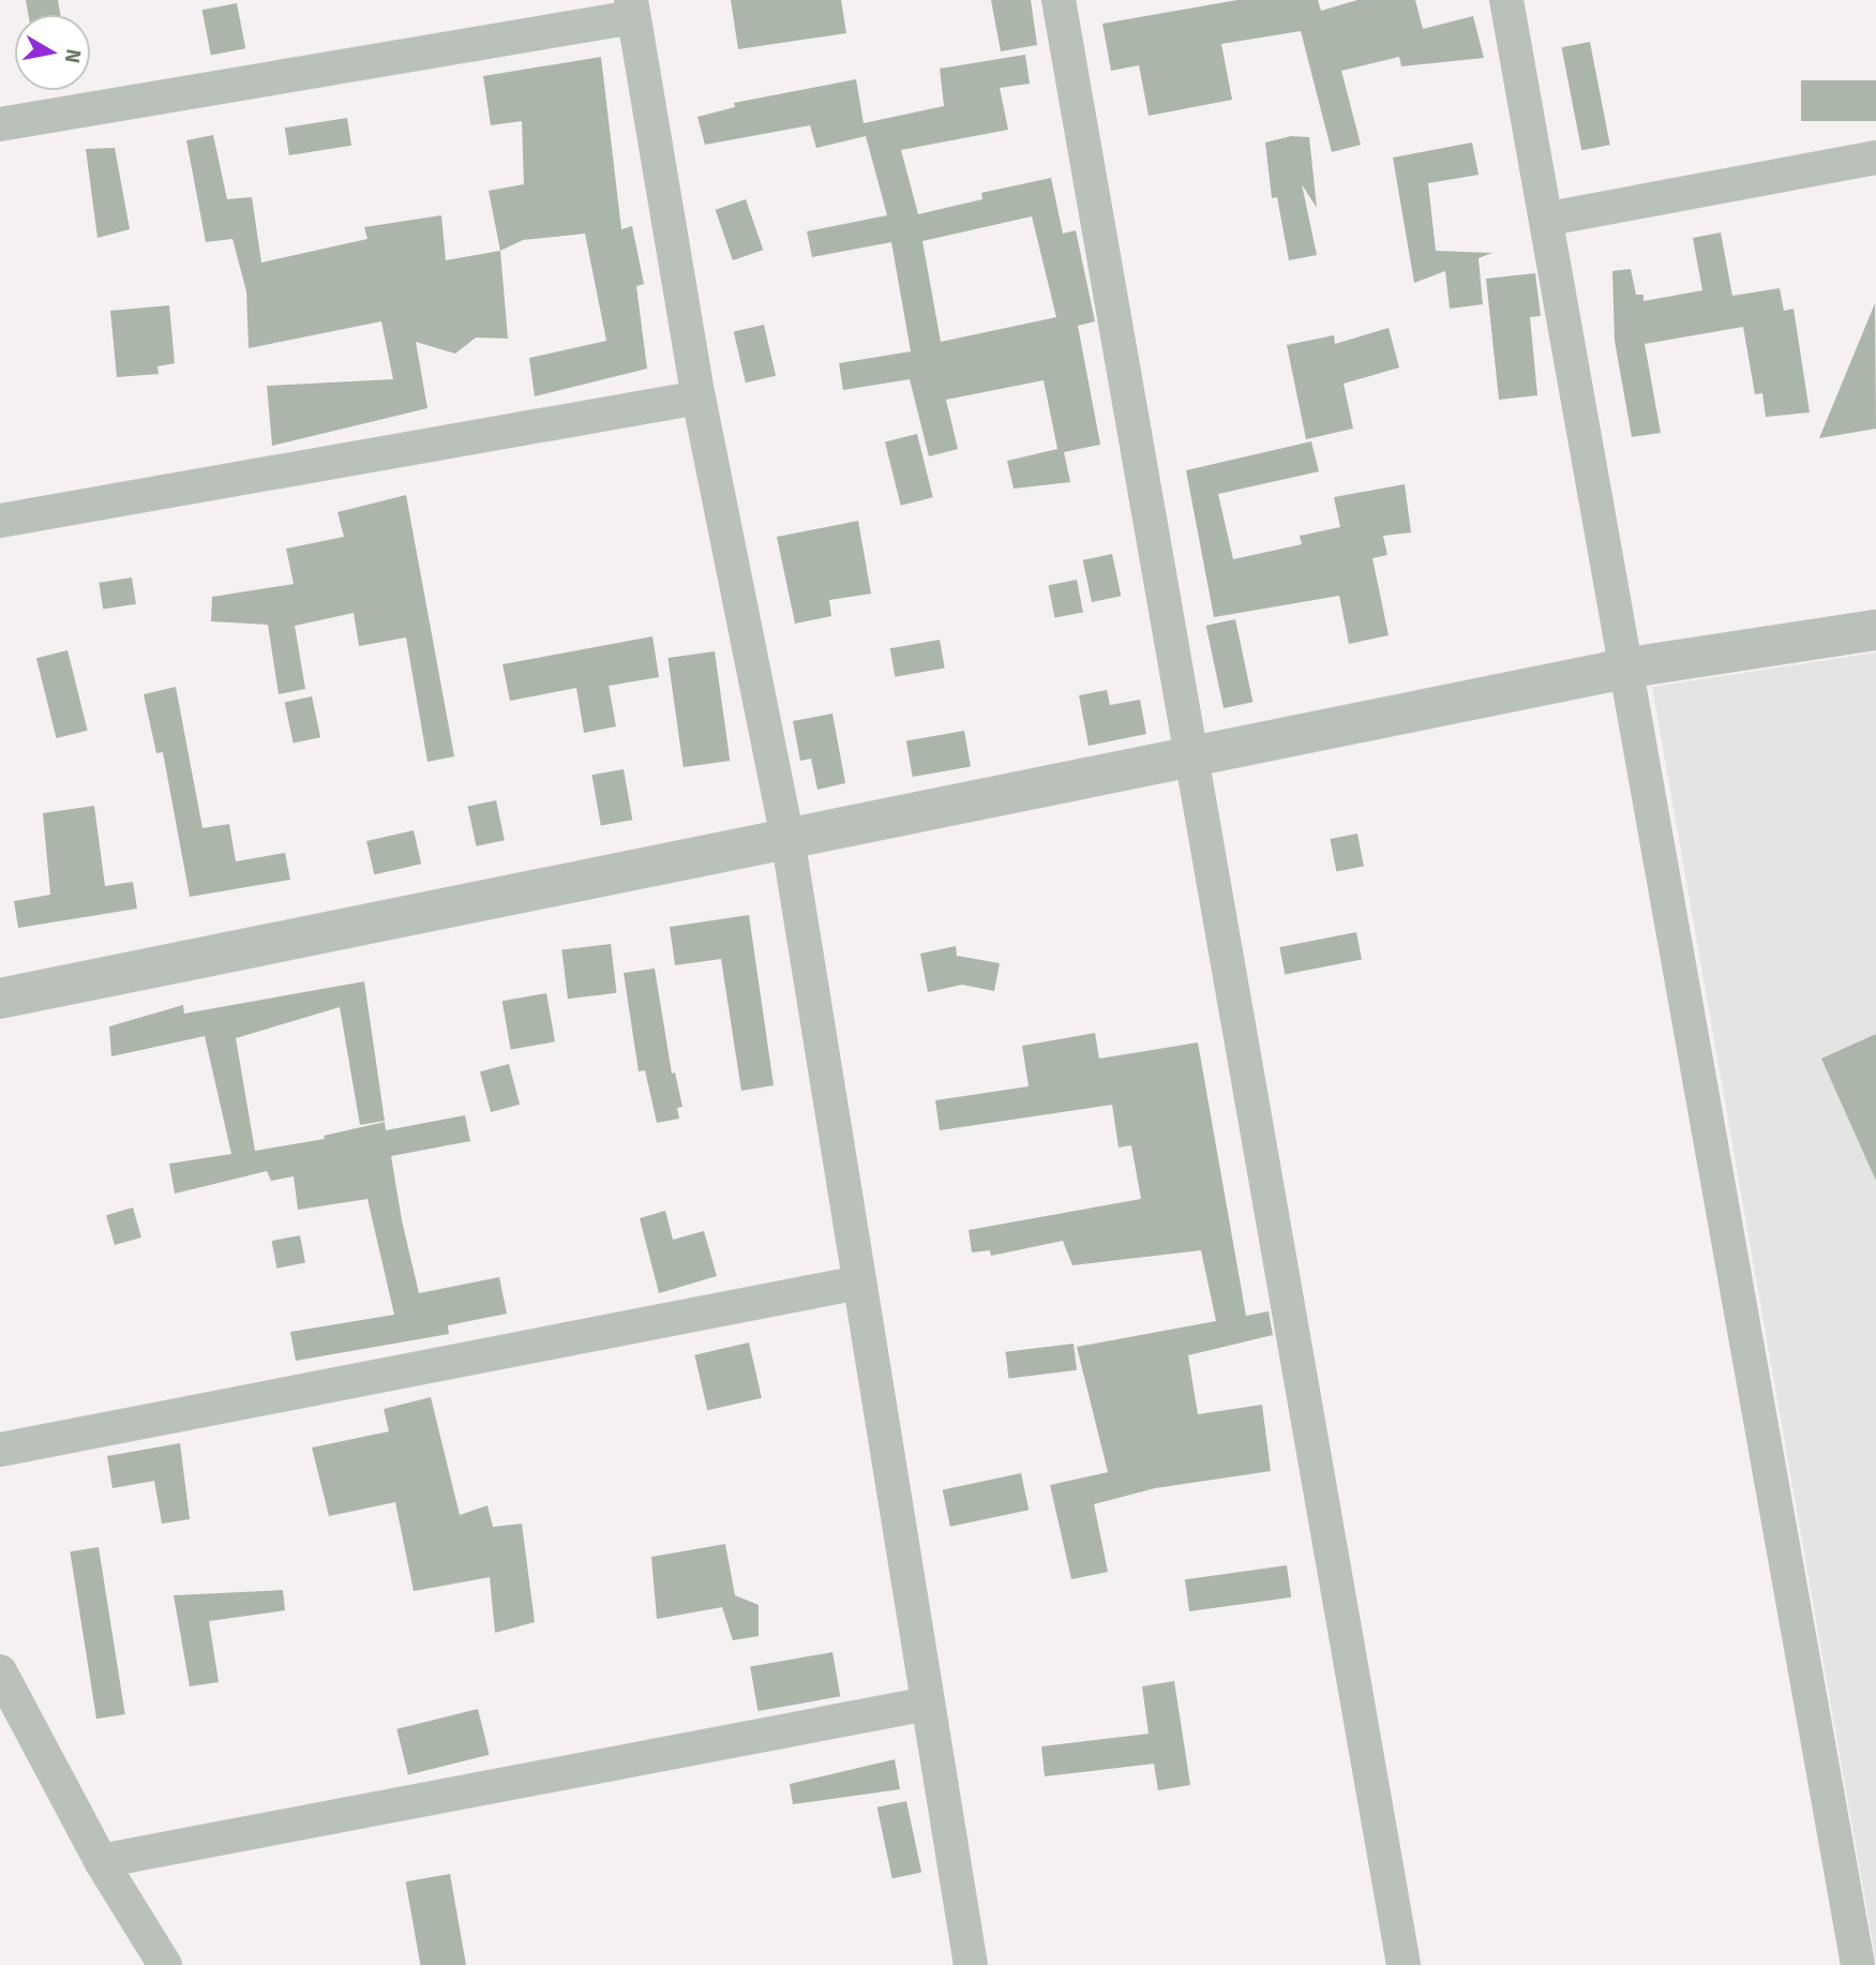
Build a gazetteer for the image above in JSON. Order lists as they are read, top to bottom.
{
  "north": "right"
}
